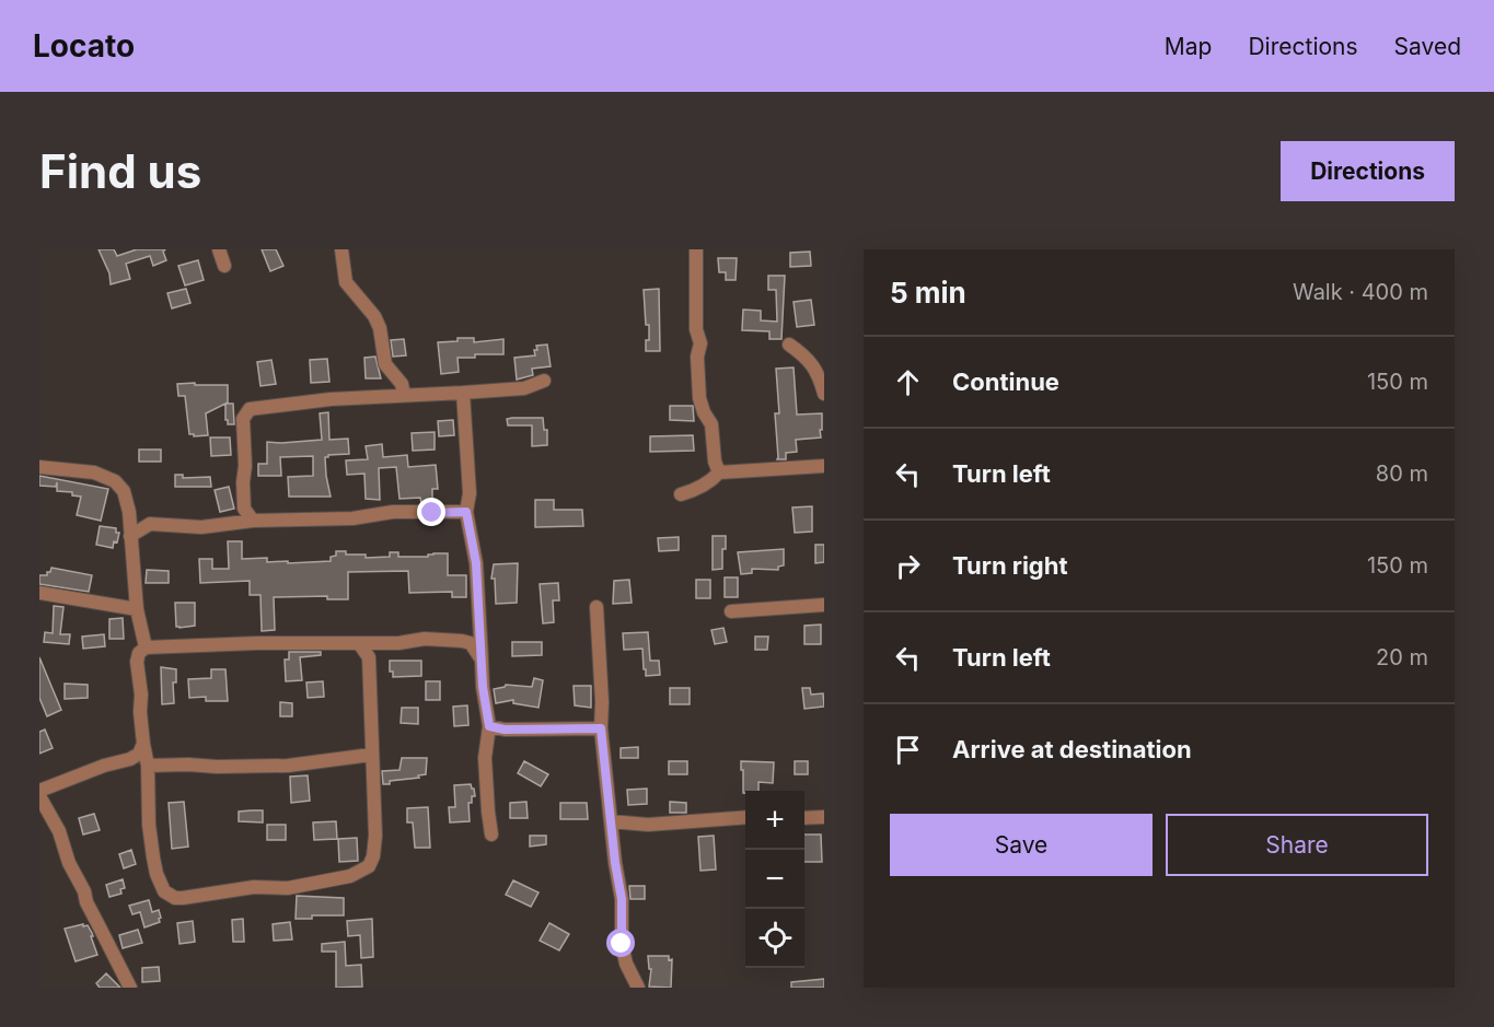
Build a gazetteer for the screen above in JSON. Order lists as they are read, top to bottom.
{
  "page": {
    "header": "Locato",
    "nav": ["Map", "Directions", "Saved"],
    "buttons": [
      "Directions",
      ["Save", "Share"]
    ],
    "title": "Find us",
    "heading": ["5 min", "Walk · 400 m"],
    "list": [
      ["Continue", "150 m"],
      ["Turn left", "80 m"],
      ["Turn right", "150 m"],
      ["Turn left", "20 m"],
      "Arrive at destination"
    ],
    "map_buttons": ["+", "−"]
  }
}
